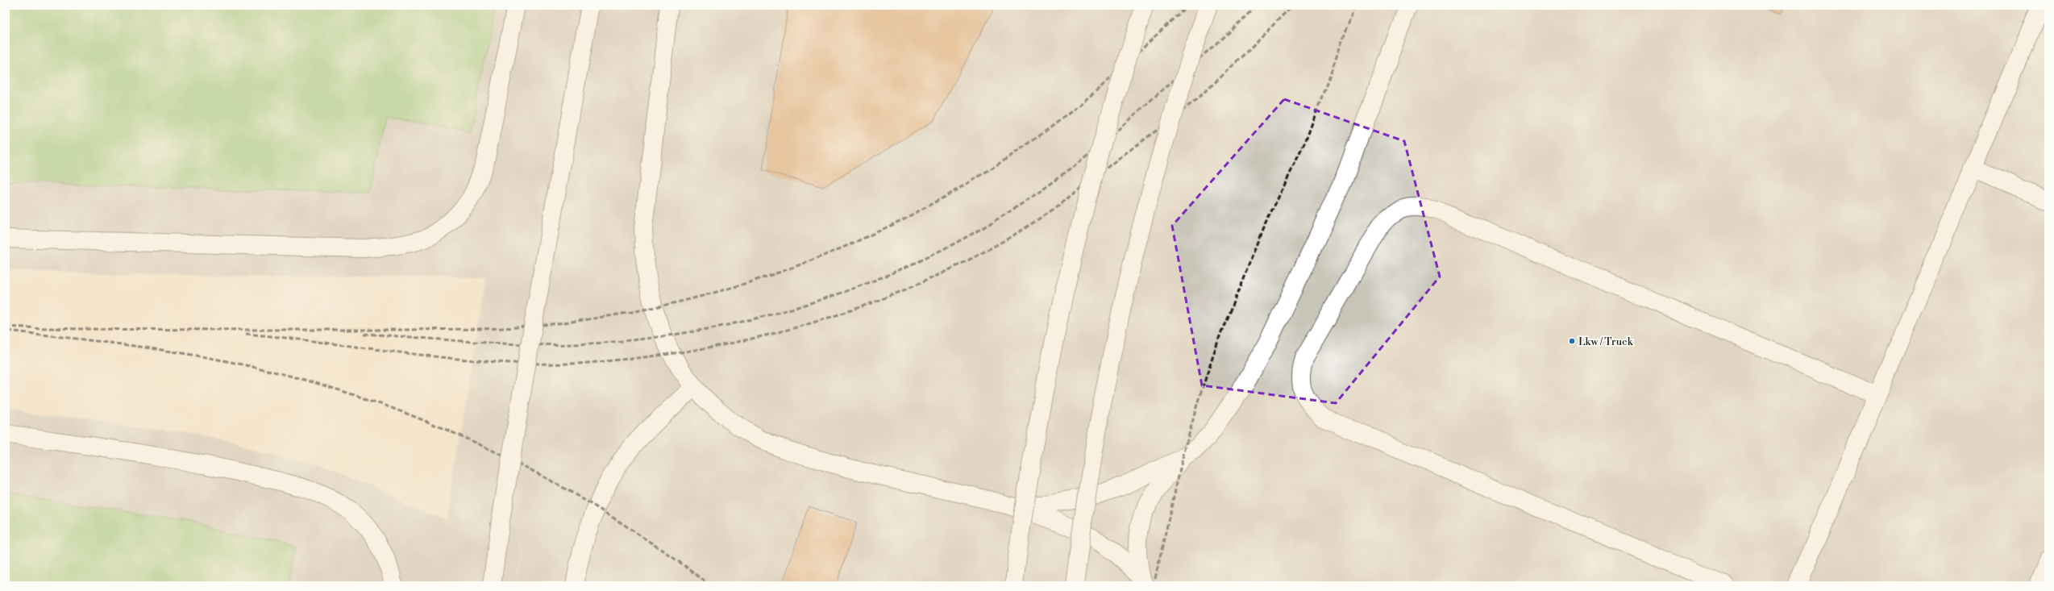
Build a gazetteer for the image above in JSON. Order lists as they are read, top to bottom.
{
  "places": ["Lkw / Truck"]
}
